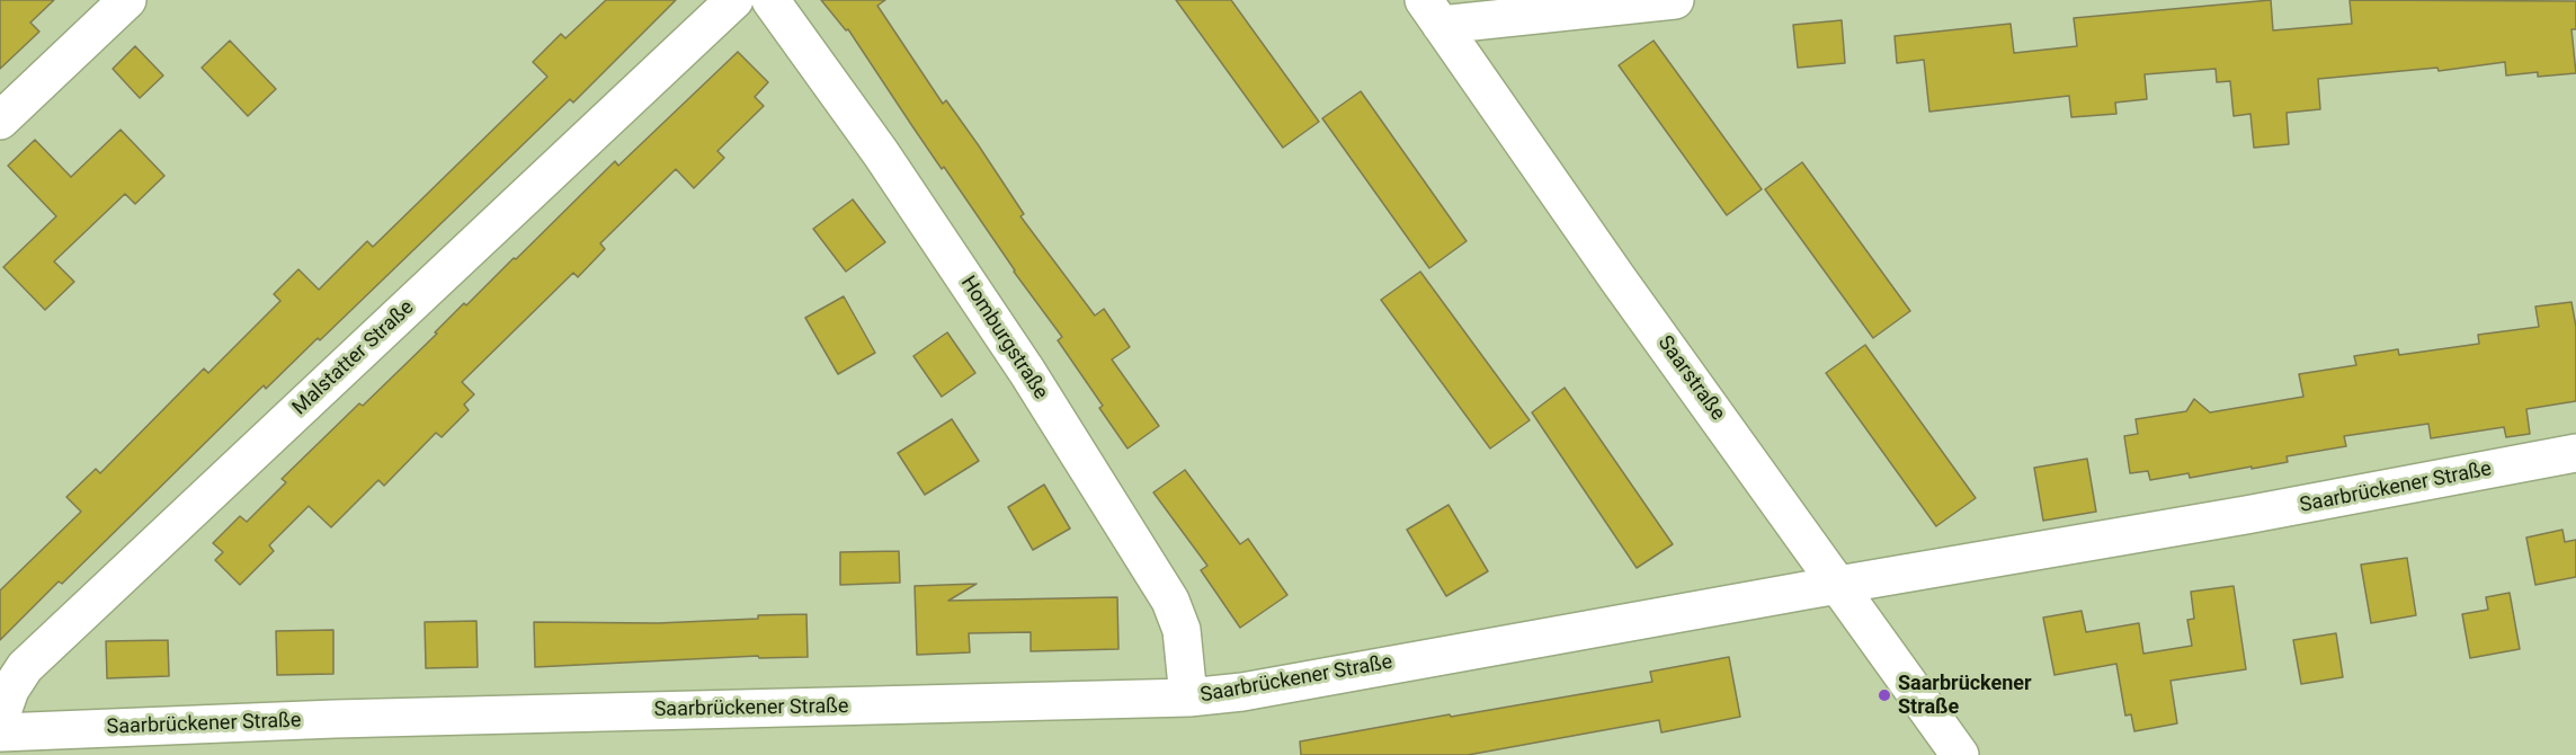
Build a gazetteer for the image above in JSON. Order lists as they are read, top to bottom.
{
  "streets": {
    "street": [
      "Homburgstraße",
      "Malstatter Straße",
      "Saarstraße",
      "Saarbrückener Straße"
    ]
  },
  "crossings": [
    ["Homburgstraße", "Saarbrückener Straße"],
    ["Malstatter Straße", "Saarbrückener Straße"],
    ["Saarstraße", "Saarbrückener Straße"]
  ],
  "places": ["Saarbrückener Straße"]
}
